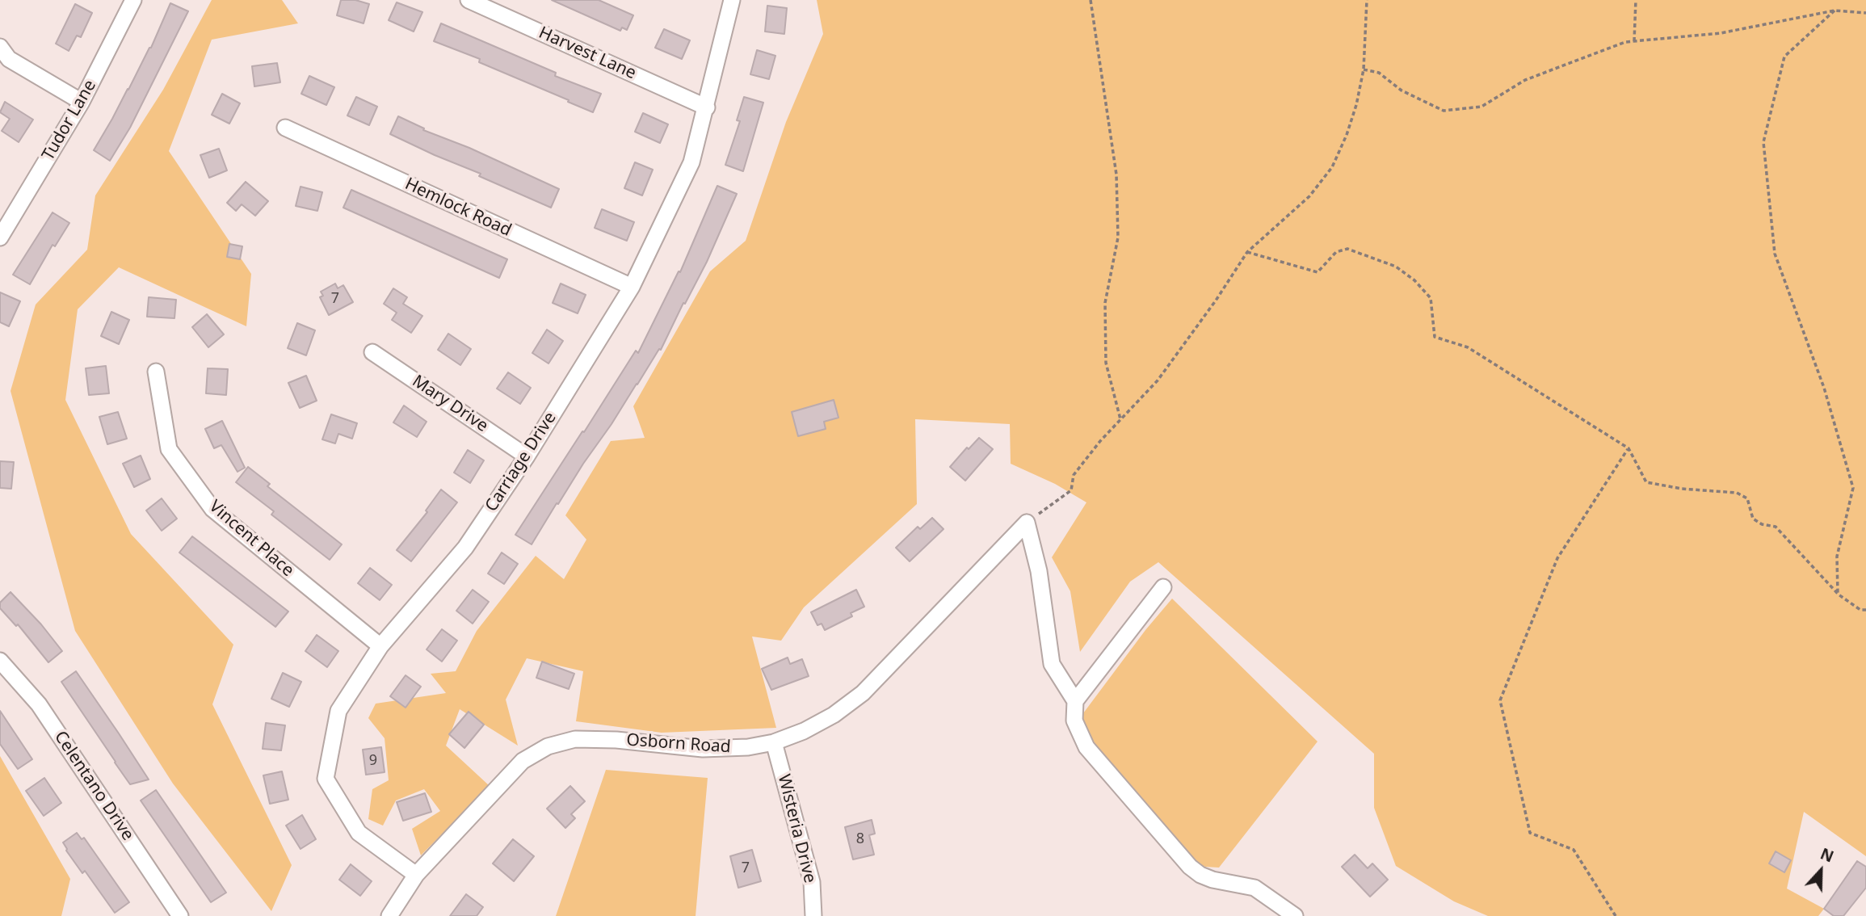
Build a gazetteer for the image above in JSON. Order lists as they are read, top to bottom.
{
  "streets": {
    "street": [
      "Harvest Lane",
      "Tudor Lane",
      "Hemlock Road",
      "Mary Drive",
      "Carriage Drive",
      "Vincent Place",
      "Osborn Road",
      "Celentano Drive",
      "Wisteria Drive"
    ]
  },
  "crossings": [
    ["Harvest Lane", "Carriage Drive"],
    ["Hemlock Road", "Carriage Drive"],
    ["Mary Drive", "Carriage Drive"],
    ["Carriage Drive", "Vincent Place"],
    ["Carriage Drive", "Osborn Road"],
    ["Osborn Road", "Wisteria Drive"]
  ],
  "house_numbers": [
    "7",
    "9",
    "8",
    "7"
  ],
  "north": "top"
}
